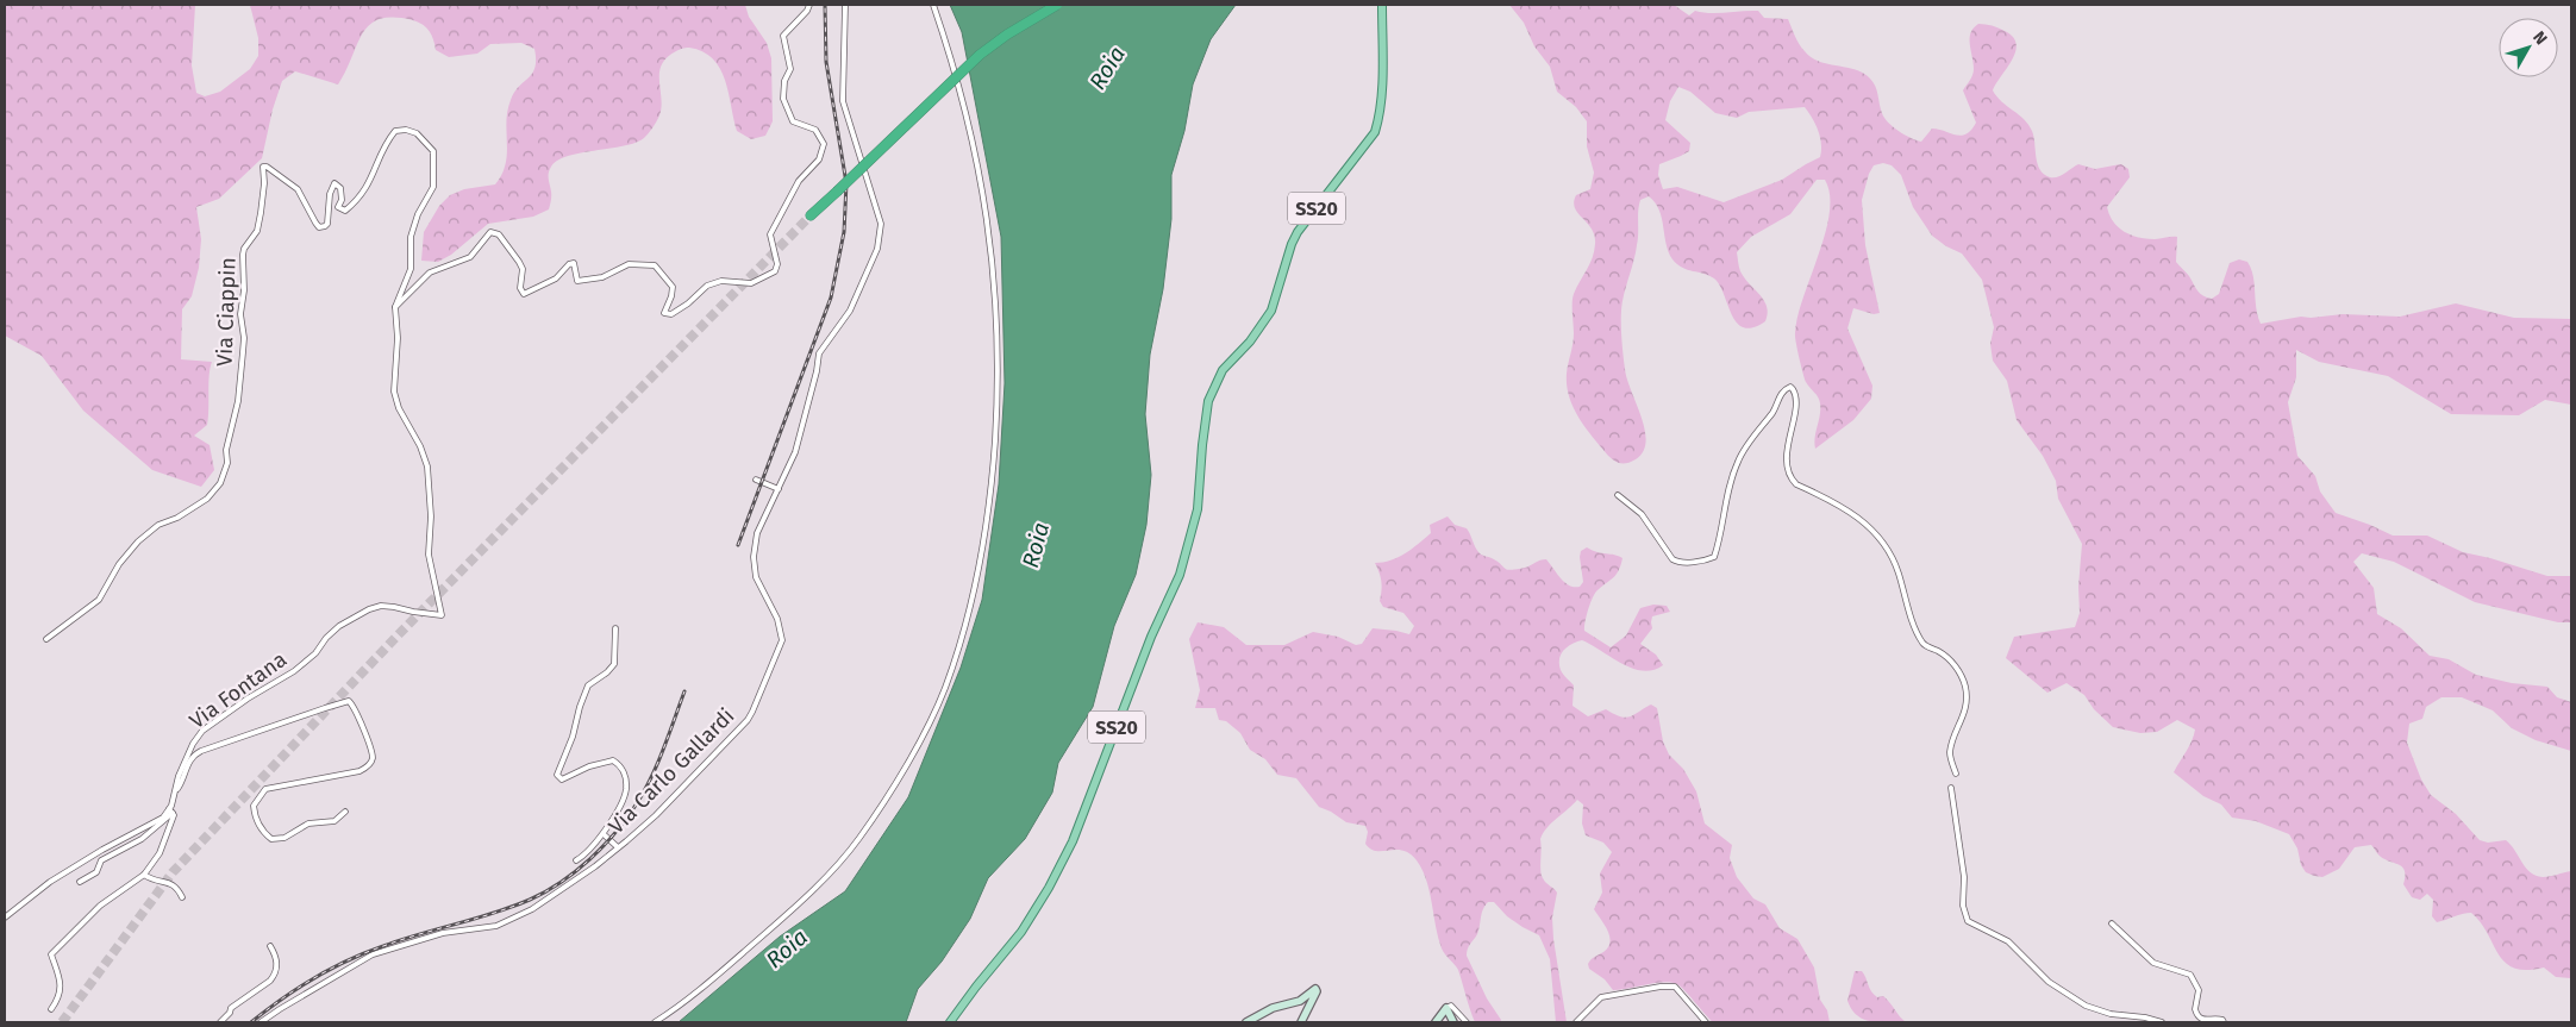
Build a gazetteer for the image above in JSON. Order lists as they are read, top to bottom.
{
  "streets": {
    "main road": ["SS20"],
    "street": ["Via Ciappin", "Via Fontana", "Via Carlo Gallardi"]
  },
  "crossings": [
    ["Via Ciappin", "Via Fontana"]
  ],
  "water": ["Roia"],
  "north": "top right"
}
